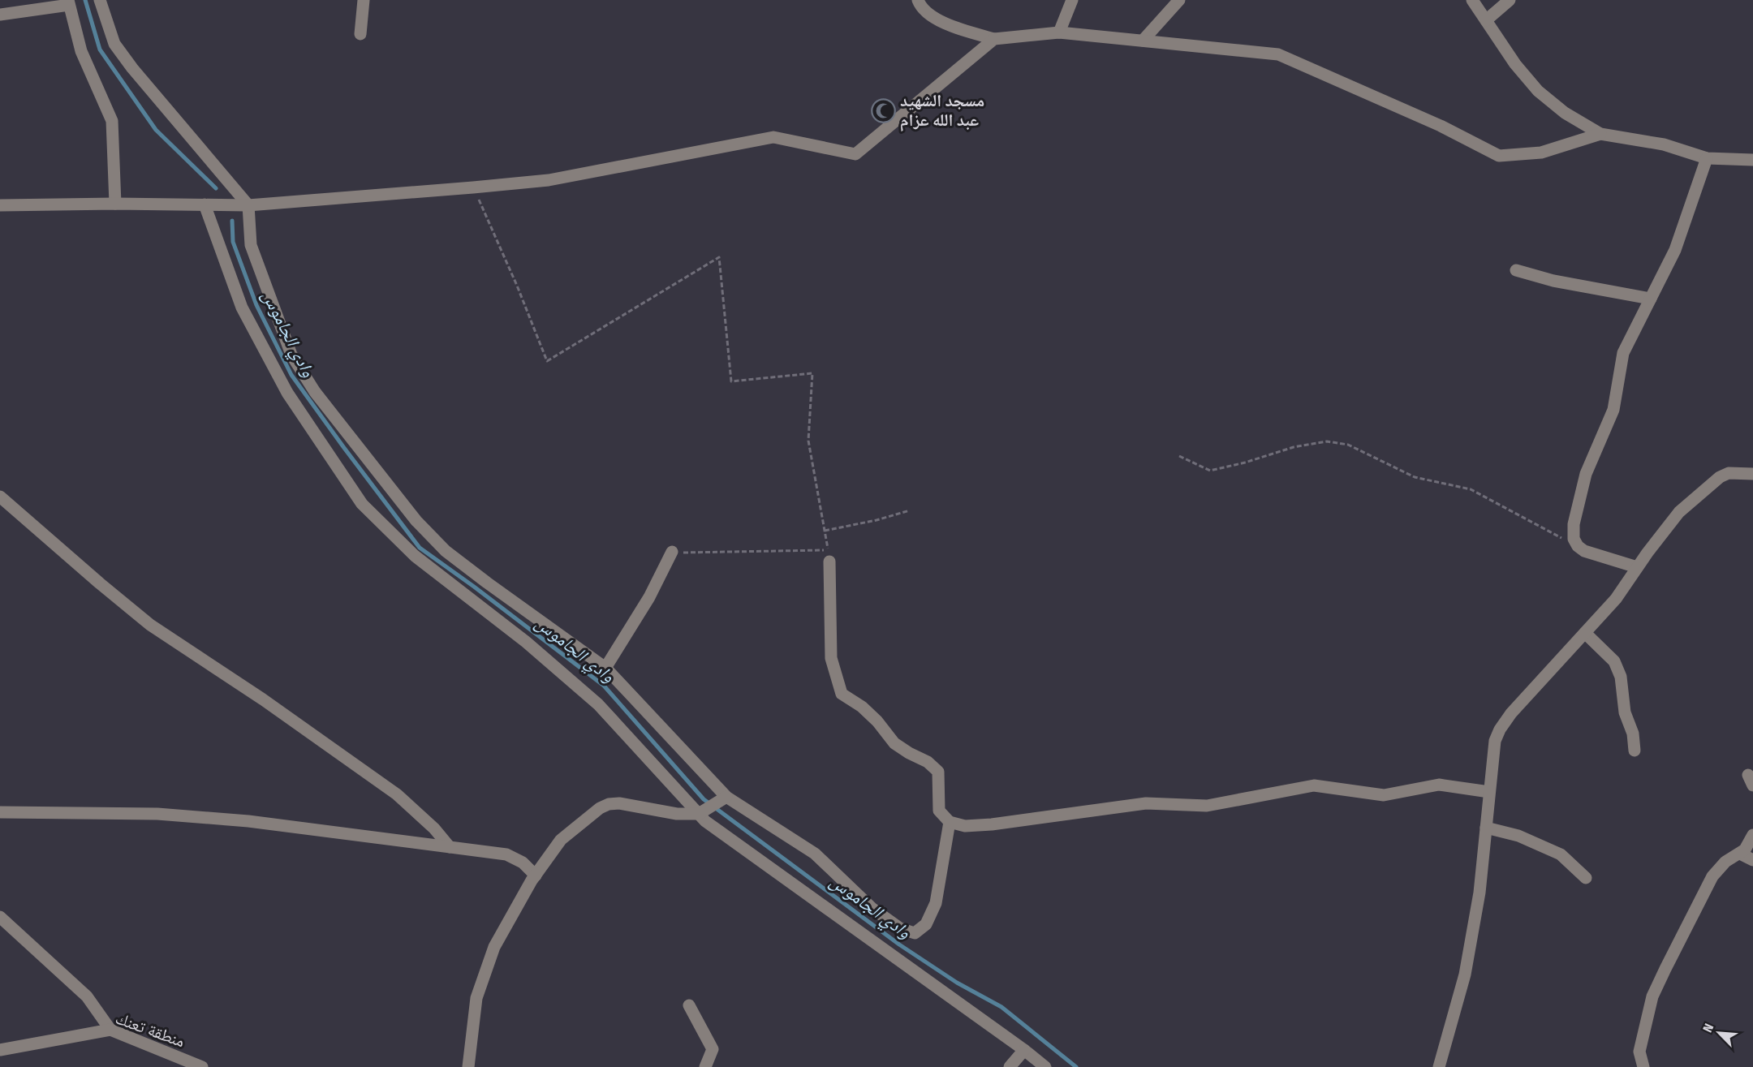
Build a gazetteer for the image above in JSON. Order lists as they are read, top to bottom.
{
  "streets": {
    "street": ["منطقة تعنك"]
  },
  "water": ["وادي الجاموس"],
  "places": {
    "mosque": ["مسجد الشهيد عبد الله عزام"]
  },
  "north": "top left"
}
